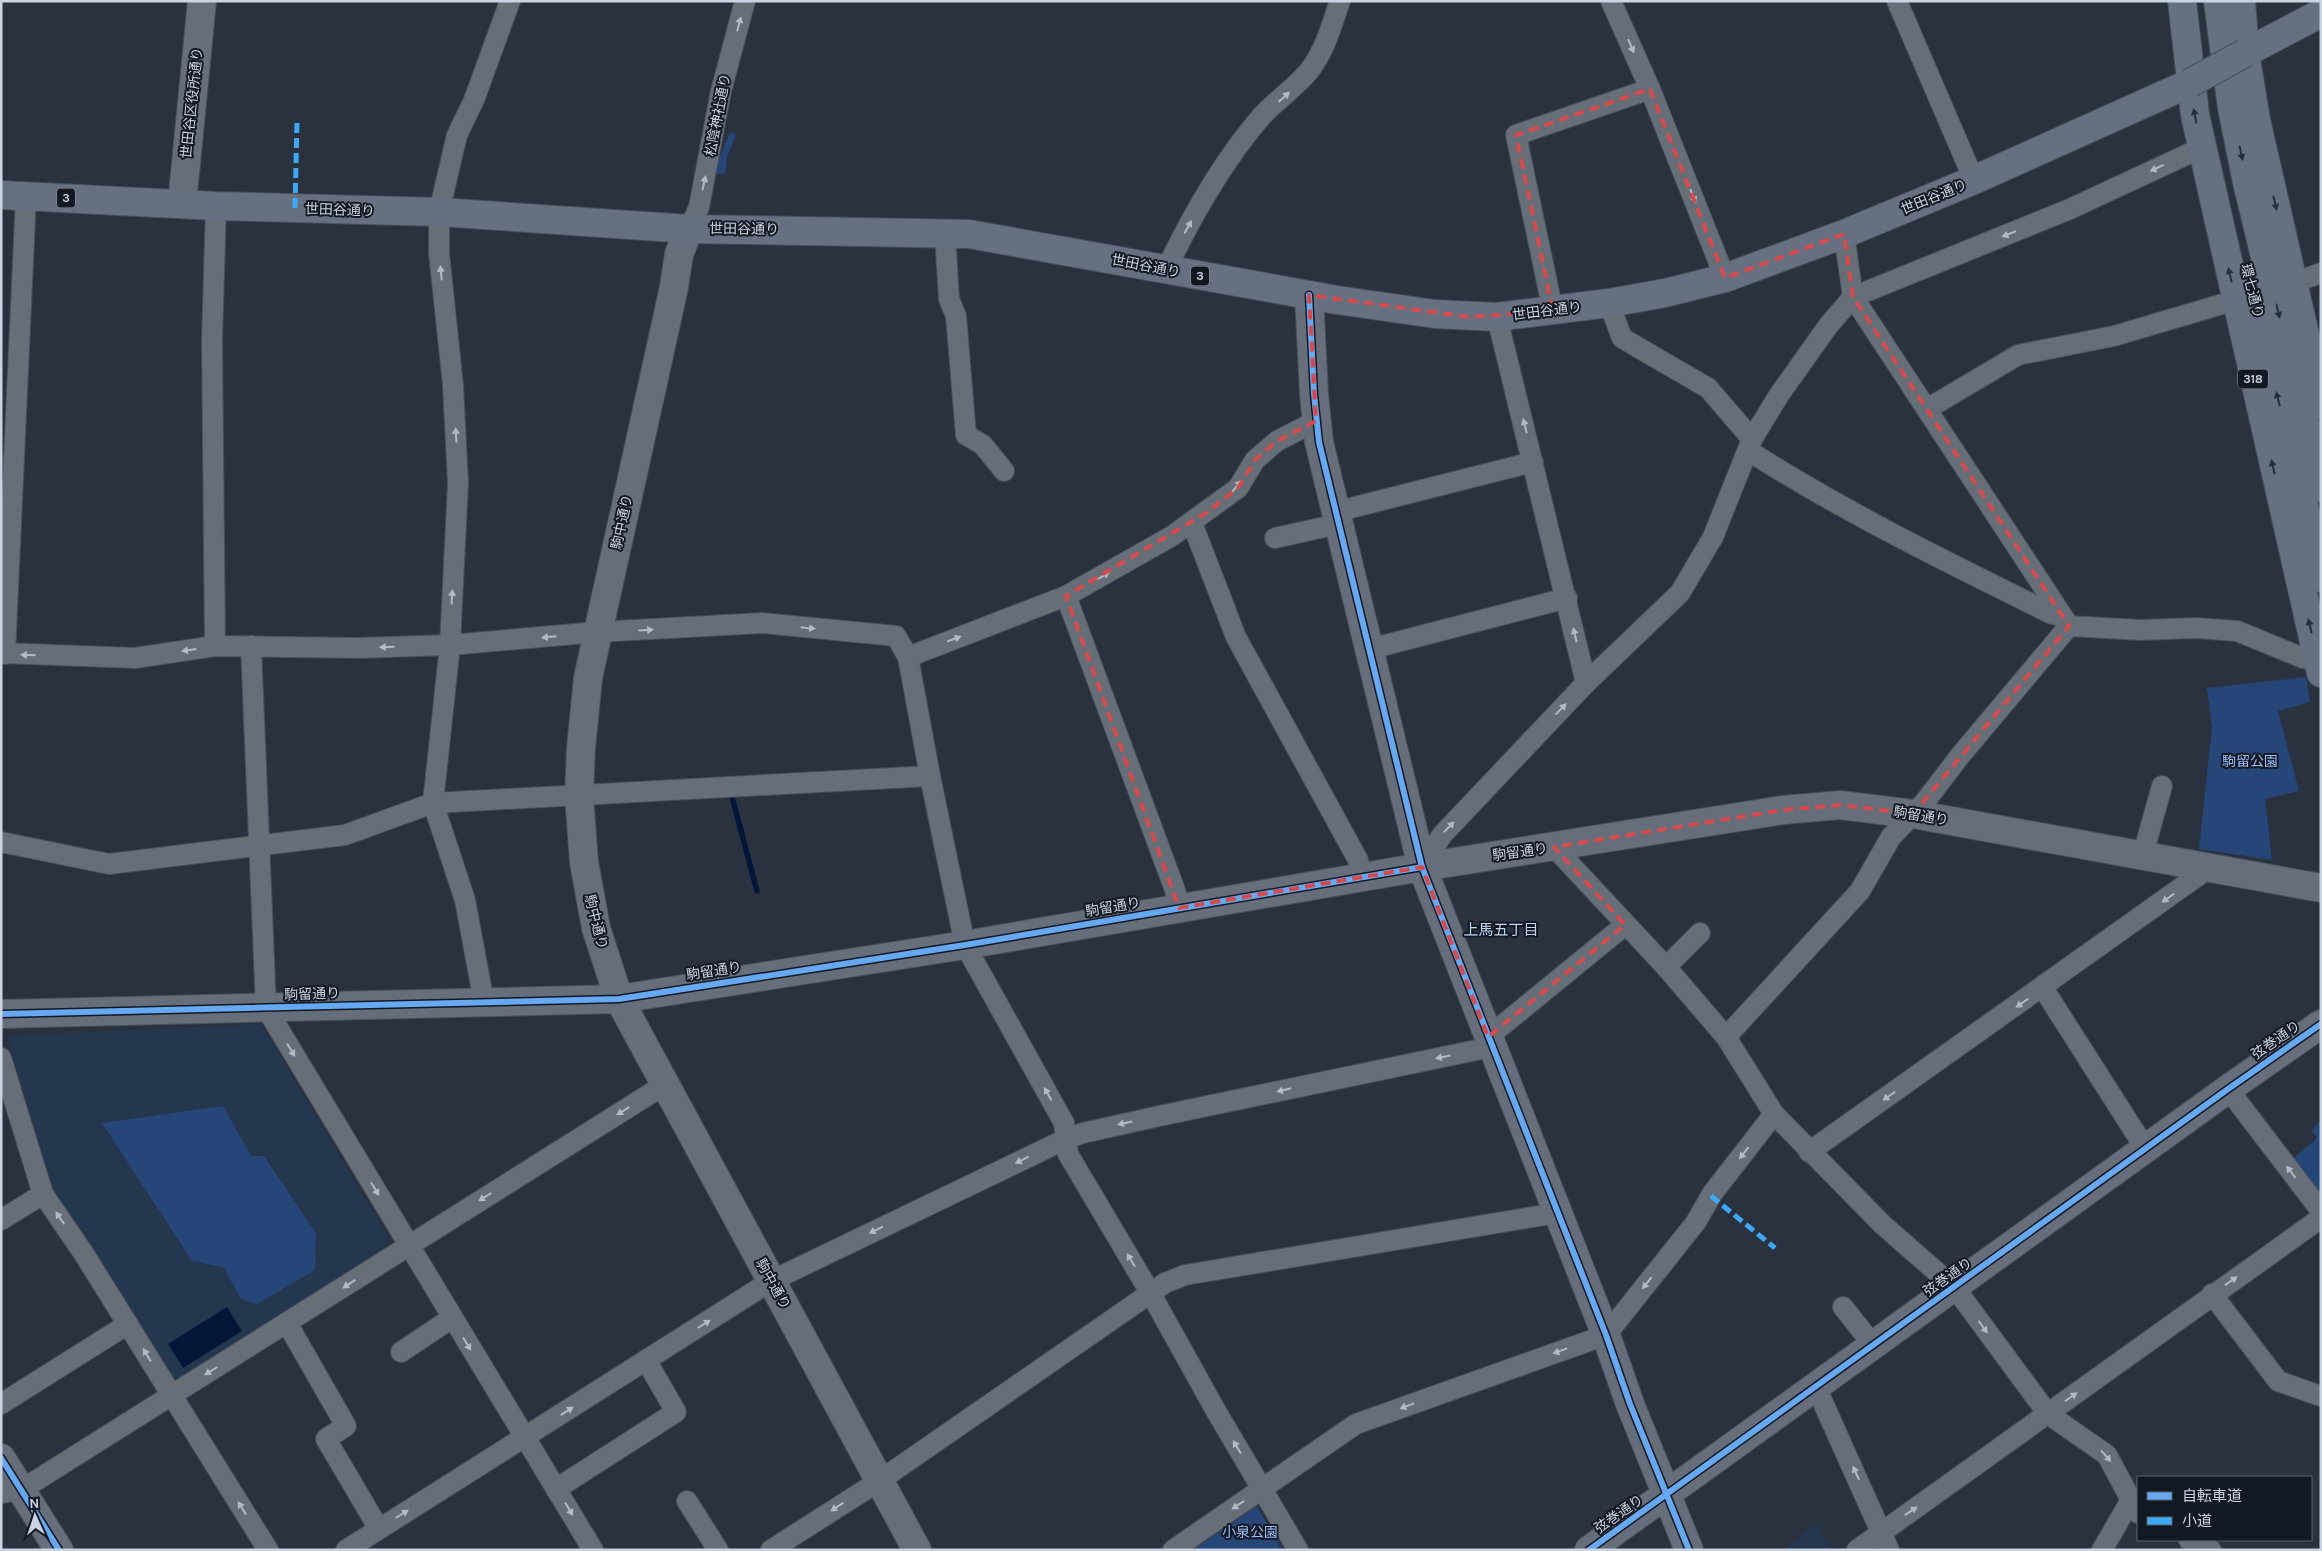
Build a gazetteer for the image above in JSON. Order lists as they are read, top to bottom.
{
  "streets": {
    "main road": [
      "世田谷通り",
      "3",
      "環七通り",
      "318"
    ],
    "street": [
      "世田谷区役所通り",
      "松陰神社通り",
      "駒中通り",
      "駒留通り",
      "弦巻通り"
    ]
  },
  "crossings": [
    ["世田谷区役所通り", "世田谷通り"],
    ["松陰神社通り", "世田谷通り"],
    ["松陰神社通り", "駒中通り"],
    ["世田谷通り", "318"],
    ["世田谷通り", "駒中通り"],
    ["駒中通り", "駒留通り"]
  ],
  "one_way": ["松陰神社通り"],
  "districts": ["上馬五丁目"],
  "parks": ["駒留公園", "小泉公園"],
  "legend": ["自転車道", "小道"],
  "north": "top"
}
